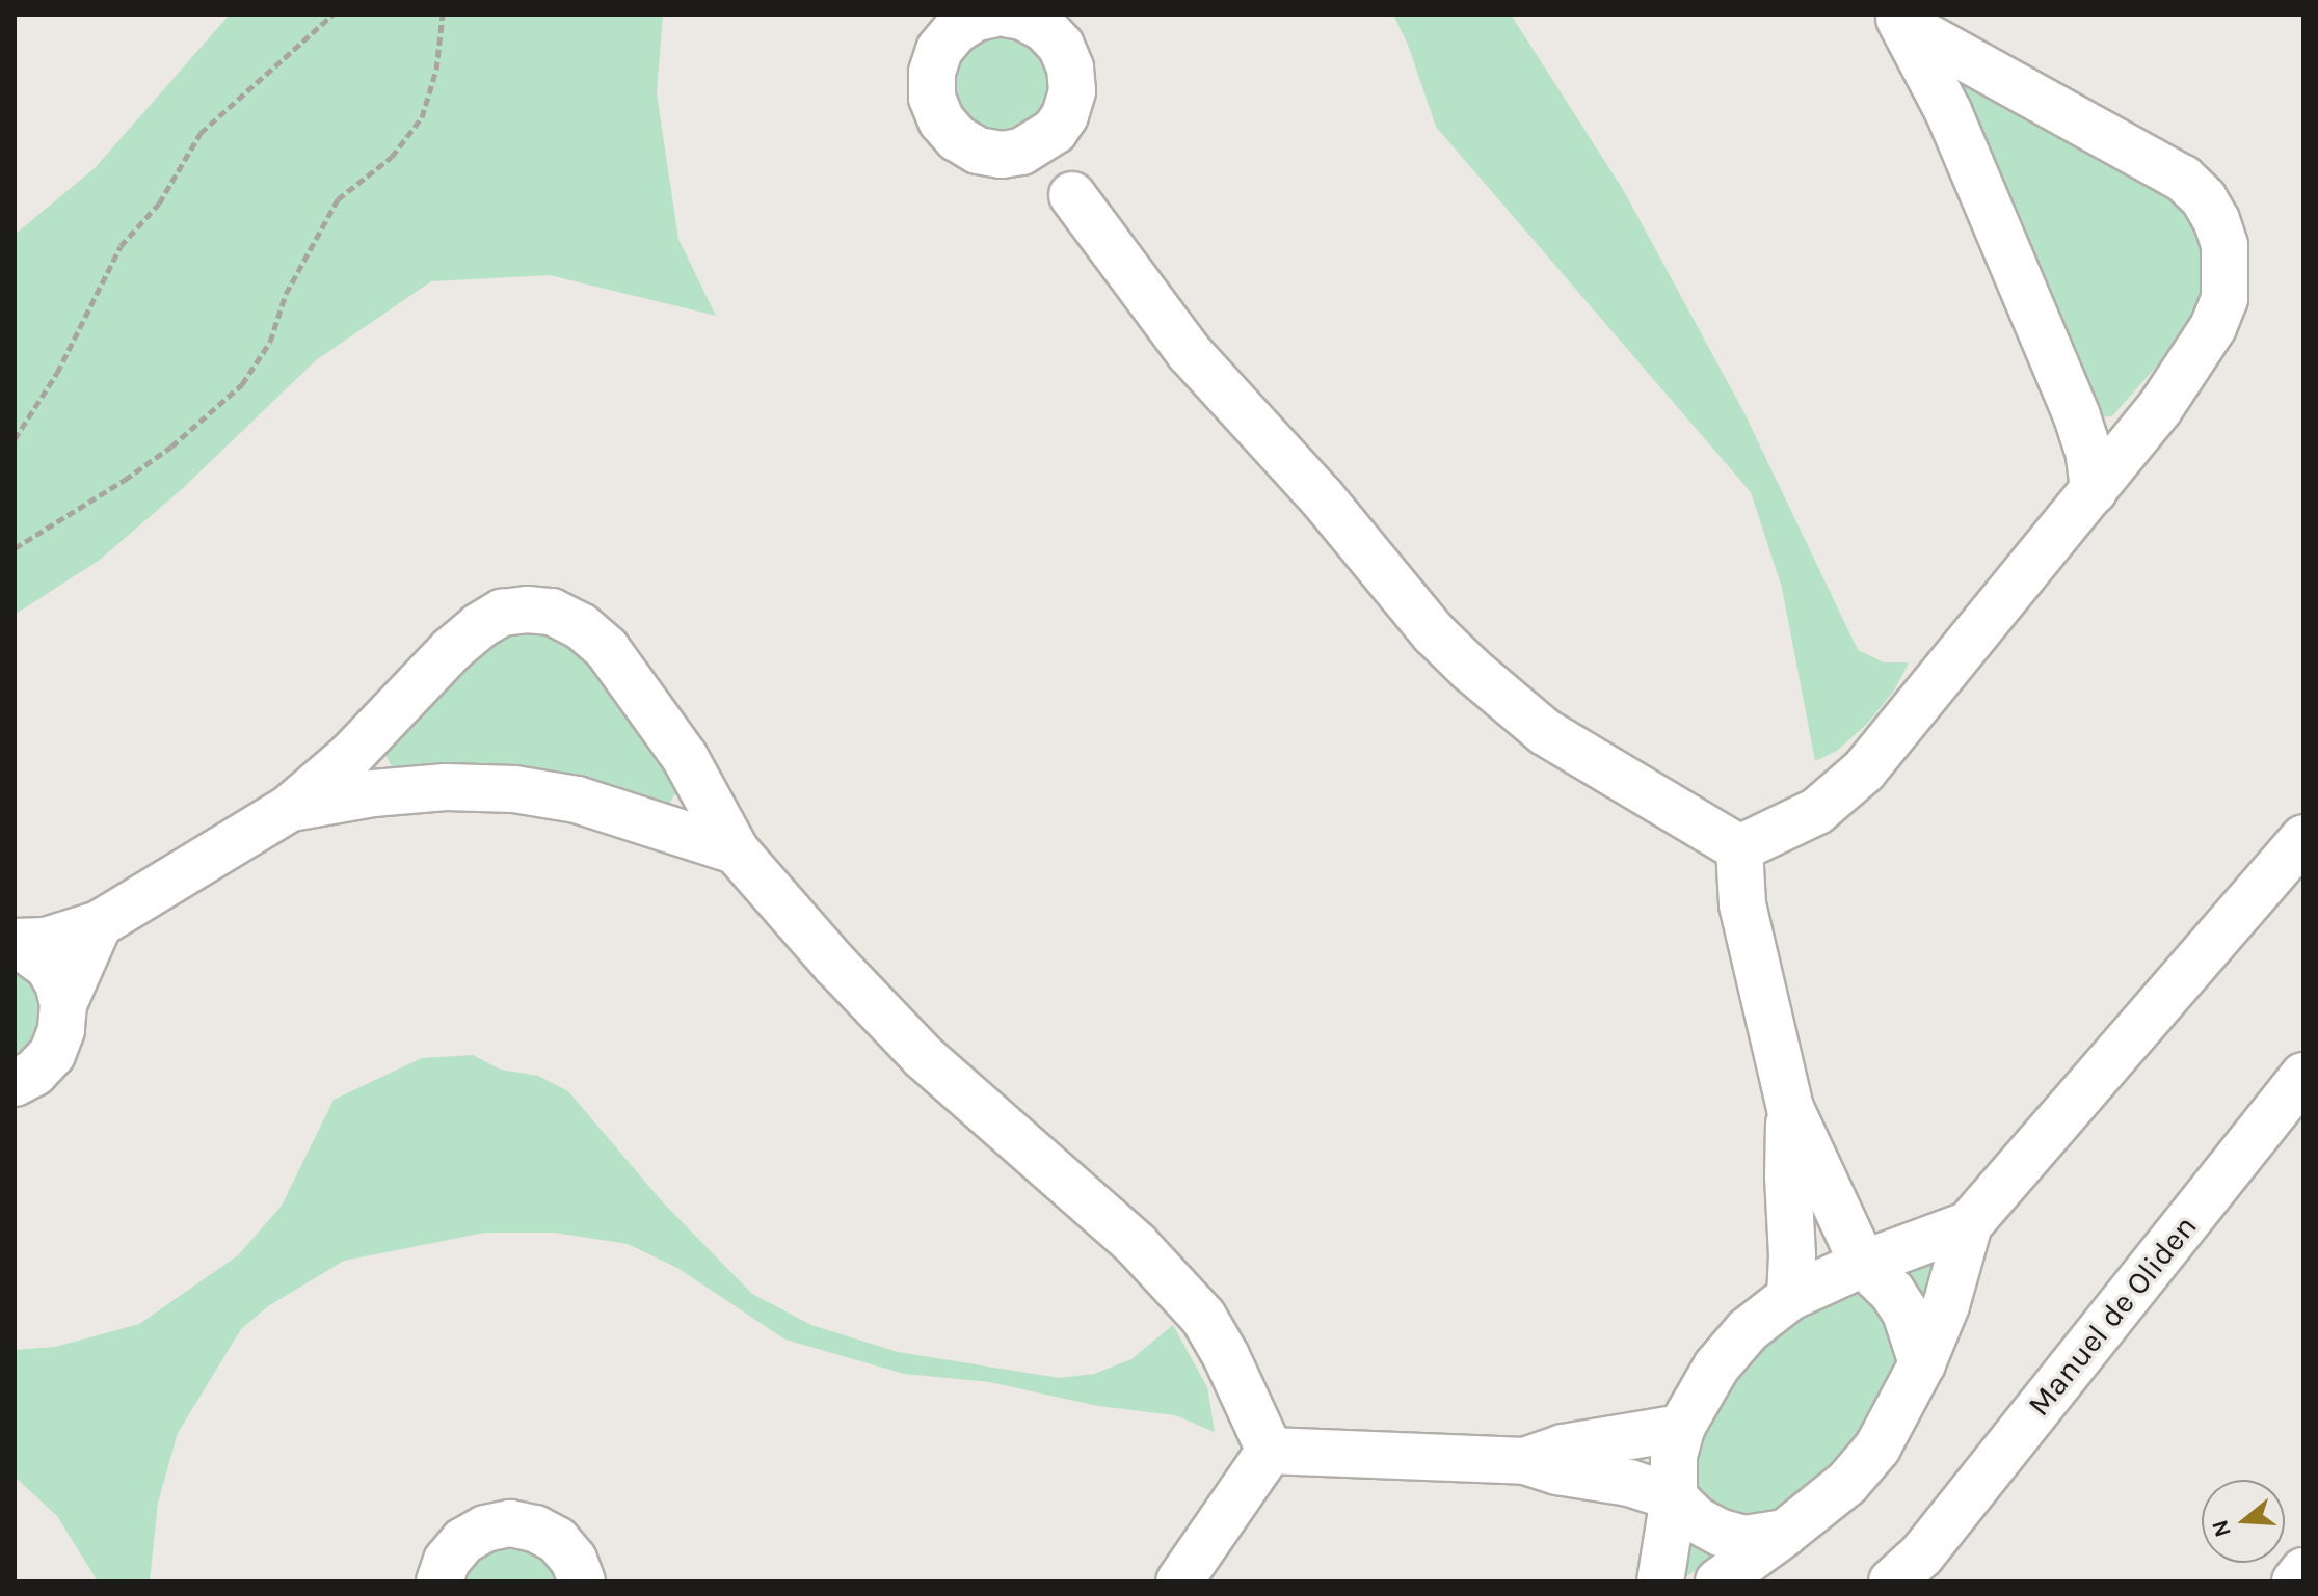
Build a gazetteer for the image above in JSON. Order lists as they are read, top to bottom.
{
  "streets": {
    "street": ["Manuel de Oliden"]
  },
  "north": "left"
}
